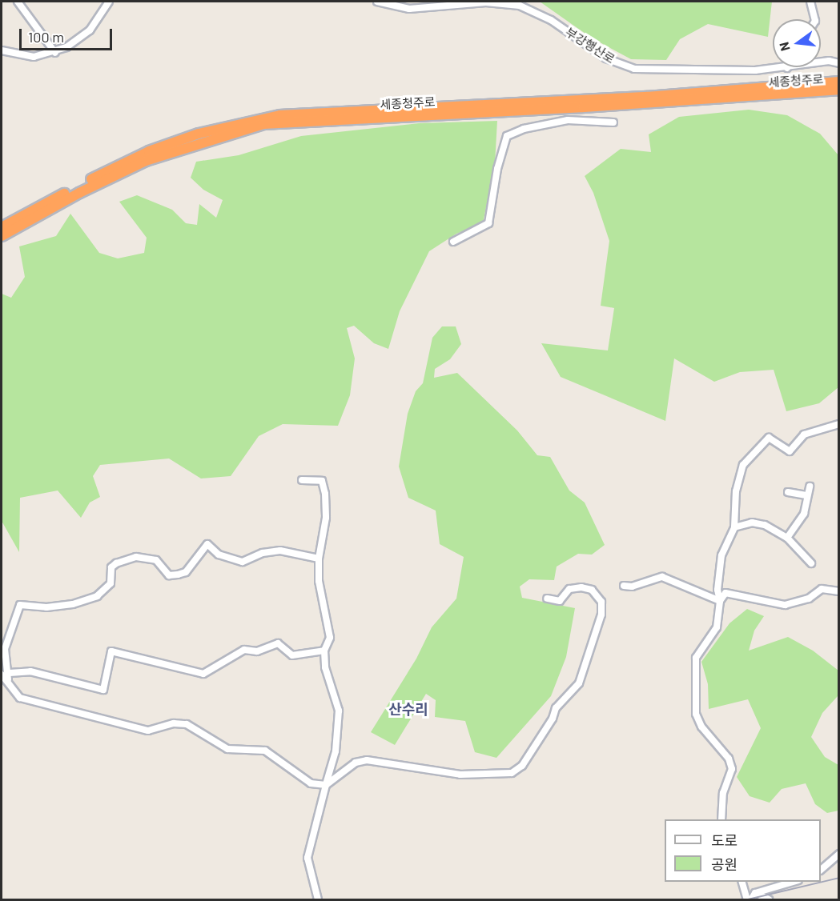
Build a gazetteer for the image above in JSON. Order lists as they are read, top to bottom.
{
  "streets": {
    "highway": ["세종청주로"],
    "street": ["부강행산로"]
  },
  "districts": ["산수리"],
  "legend": ["도로", "공원"],
  "scale_bar": "100 m",
  "north": "left"
}
